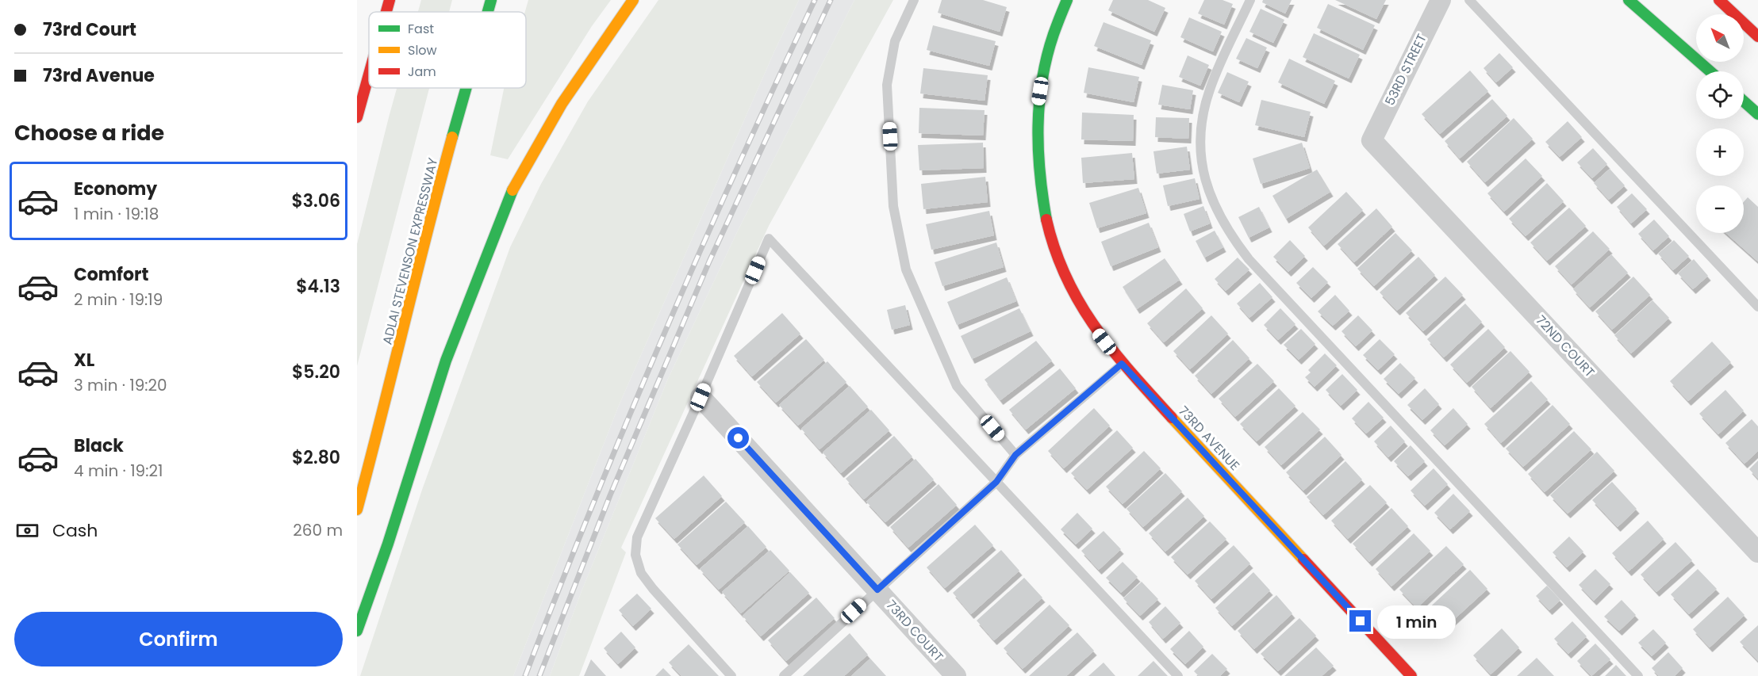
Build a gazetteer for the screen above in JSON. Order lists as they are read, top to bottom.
{
  "streets": {
    "main road": ["ADLAI STEVENSON EXPRESSWAY", "73RD AVENUE"],
    "street": ["53RD STREET", "72ND COURT", "73RD COURT"]
  },
  "crossings": [
    ["53RD STREET", "72ND COURT"]
  ],
  "legend": ["Fast", "Slow", "Jam"],
  "north": "top left",
  "page": {
    "banner": ["73rd Court", "73rd Avenue"],
    "map_buttons": ["+", "−"],
    "heading": "Choose a ride",
    "list": [
      {
        "name": "Economy",
        "note": "1 min · 19:18",
        "value": "$3.06"
      },
      {
        "name": "Comfort",
        "note": "2 min · 19:19",
        "value": "$4.13"
      },
      {
        "name": "XL",
        "note": "3 min · 19:20",
        "value": "$5.20"
      },
      {
        "name": "Black",
        "note": "4 min · 19:21",
        "value": "$2.80"
      }
    ],
    "pay": ["Cash", "260 m"],
    "buttons": "Confirm",
    "bubble": "1 min"
  }
}
